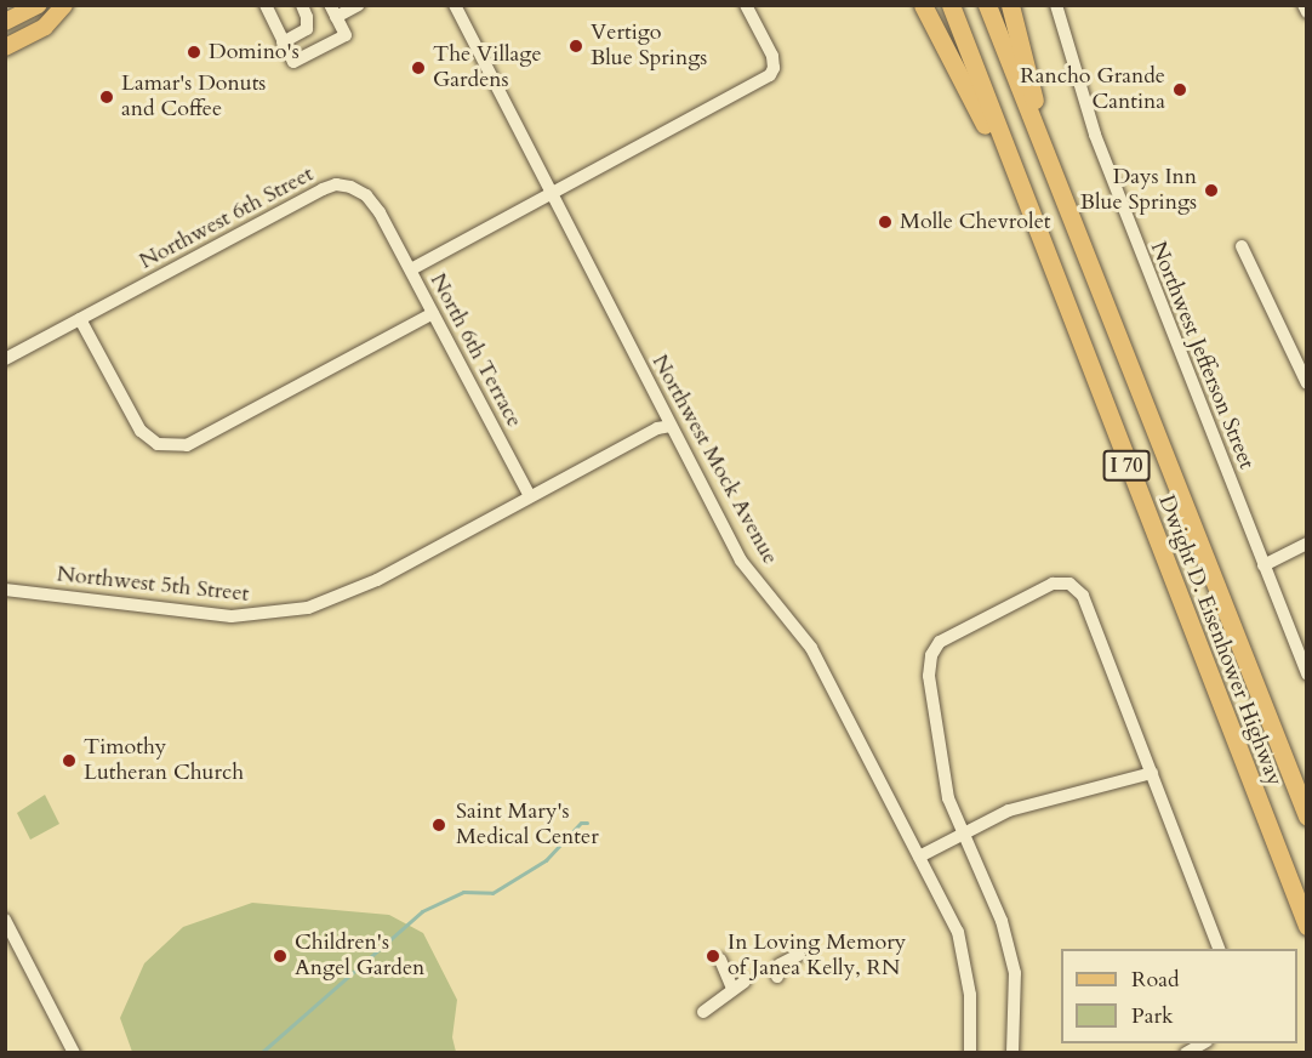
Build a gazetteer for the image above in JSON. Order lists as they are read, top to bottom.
{
  "streets": {
    "highway": ["I 70", "Dwight D. Eisenhower Highway"],
    "street": [
      "Northwest 6th Street",
      "North 6th Terrace",
      "Northwest Jefferson Street",
      "Northwest Mock Avenue",
      "Northwest 5th Street"
    ]
  },
  "crossings": [
    ["Northwest 6th Street", "North 6th Terrace"],
    ["North 6th Terrace", "Northwest 5th Street"],
    ["Northwest Mock Avenue", "Northwest 5th Street"]
  ],
  "places": [
    "Vertigo Blue Springs",
    "Domino's",
    "The Village Gardens",
    "Rancho Grande Cantina",
    "Lamar's Donuts and Coffee",
    "Days Inn Blue Springs",
    "Molle Chevrolet",
    "Timothy Lutheran Church",
    "Saint Mary's Medical Center",
    "Children's Angel Garden",
    "In Loving Memory of Janea Kelly, RN"
  ],
  "legend": ["Road", "Park"]
}
